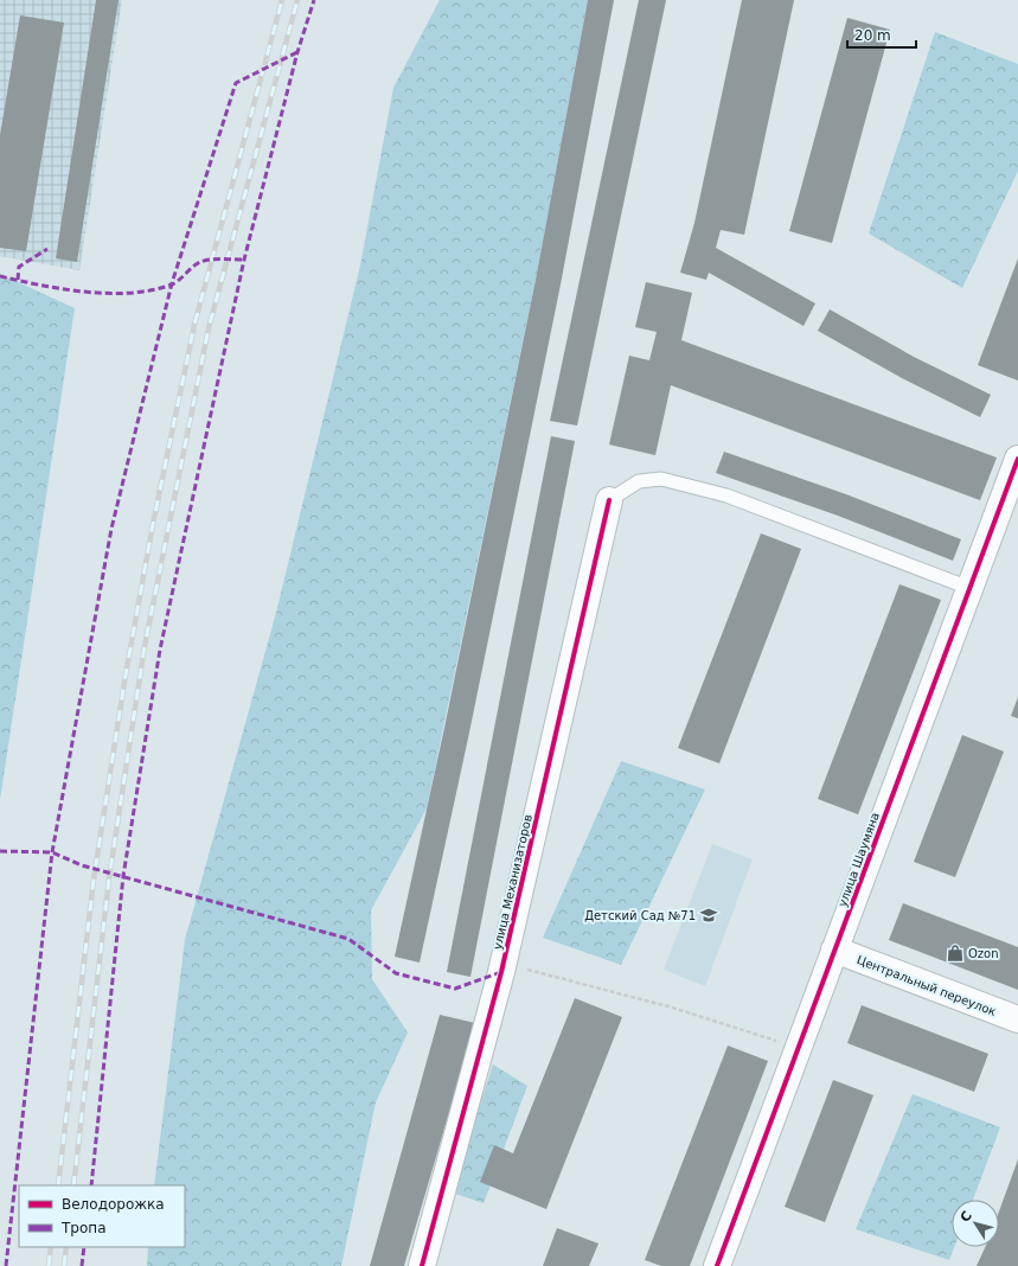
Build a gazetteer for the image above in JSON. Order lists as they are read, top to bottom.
{
  "streets": {
    "street": ["улица Шаумяна", "улица Механизаторов", "Центральный переулок"]
  },
  "crossings": [
    ["улица Шаумяна", "Центральный переулок"]
  ],
  "places": {
    "school or university": ["Детский Сад №71"],
    "shop": ["Ozon"]
  },
  "legend": ["Велодорожка", "Тропа"],
  "scale_bar": "20 m",
  "north": "top left"
}
